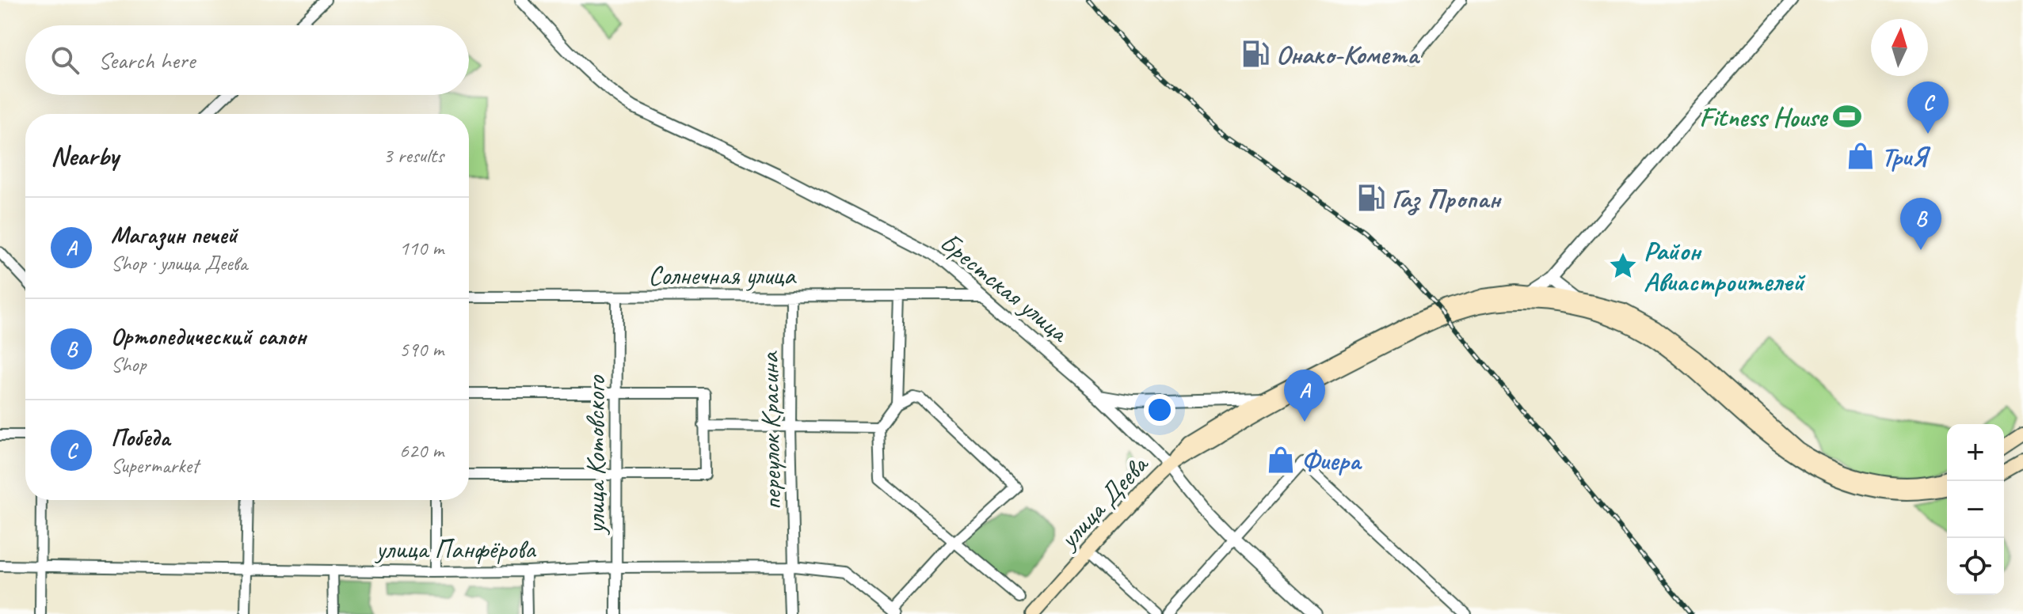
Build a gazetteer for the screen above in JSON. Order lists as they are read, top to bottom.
{
  "streets": {
    "main road": ["улица Деева"],
    "street": [
      "Солнечная улица",
      "Брестская улица",
      "переулок Красина",
      "улица Котовского",
      "улица Панфёрова"
    ]
  },
  "crossings": [
    ["Солнечная улица", "Брестская улица"],
    ["Солнечная улица", "переулок Красина"],
    ["Солнечная улица", "улица Котовского"],
    ["Брестская улица", "улица Деева"],
    ["переулок Красина", "улица Панфёрова"],
    ["улица Котовского", "улица Панфёрова"]
  ],
  "places": {
    "fuel station": ["Онако-Комета", "Газ Пропан"],
    "sports": ["Fitness House"],
    "shop": ["ТриЯ", "Фиера"],
    "place": ["Район Авиастроителей"]
  },
  "north": "top",
  "page": {
    "search": "Search here",
    "pins": ["C", "B", "A"],
    "heading": ["Nearby", "3 results"],
    "list": [
      {
        "mark": "A",
        "name": "Магазин печей",
        "note": "Shop · улица Деева",
        "value": "110 m"
      },
      {
        "mark": "B",
        "name": "Ортопедический салон",
        "note": "Shop",
        "value": "590 m"
      },
      {
        "mark": "C",
        "name": "Победа",
        "note": "Supermarket",
        "value": "620 m"
      }
    ],
    "map_buttons": ["+", "−"]
  }
}
